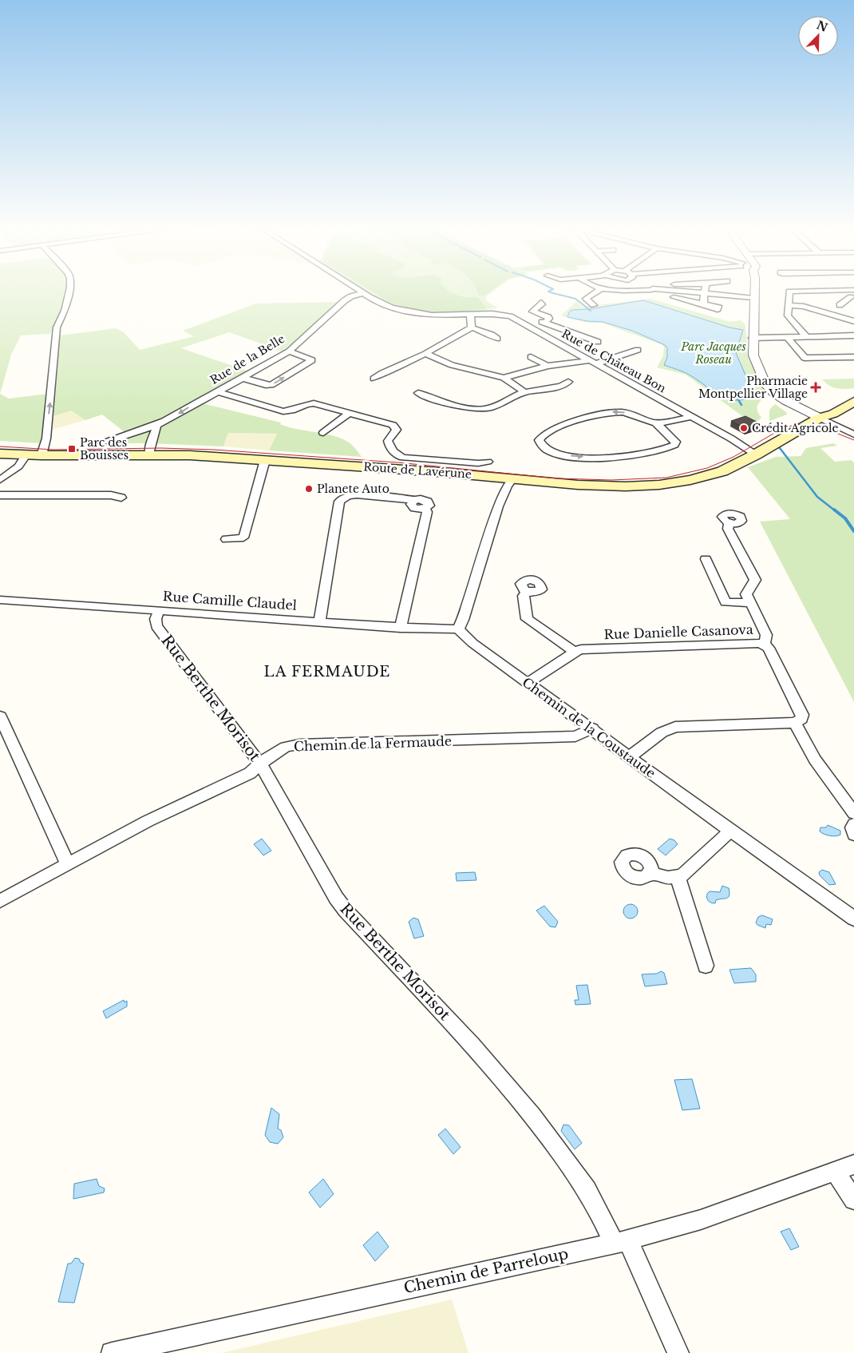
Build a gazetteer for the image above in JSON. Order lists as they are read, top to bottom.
{
  "streets": {
    "main road": ["Route de Lavérune"],
    "street": [
      "Rue de la Belle",
      "Rue de Château Bon",
      "Rue Camille Claudel",
      "Rue Danielle Casanova",
      "Rue Berthe Morisot",
      "Chemin de la Coustaude",
      "Chemin de la Fermaude",
      "Chemin de Parreloup"
    ]
  },
  "crossings": [
    ["Rue de la Belle", "Rue de Château Bon"],
    ["Rue de Château Bon", "Route de Lavérune"],
    ["Rue Camille Claudel", "Rue Berthe Morisot"],
    ["Rue Camille Claudel", "Chemin de la Coustaude"],
    ["Rue Danielle Casanova", "Chemin de la Coustaude"],
    ["Rue Berthe Morisot", "Chemin de la Fermaude"],
    ["Rue Berthe Morisot", "Chemin de Parreloup"],
    ["Chemin de la Coustaude", "Chemin de la Fermaude"]
  ],
  "districts": ["LA FERMAUDE"],
  "parks": ["Parc Jacques Roseau"],
  "places": {
    "health": ["Pharmacie Montpellier Village"],
    "other": ["Crédit Agricole", "Planete Auto"],
    "transit": ["Parc des Bouisses"]
  },
  "north": "top right"
}
